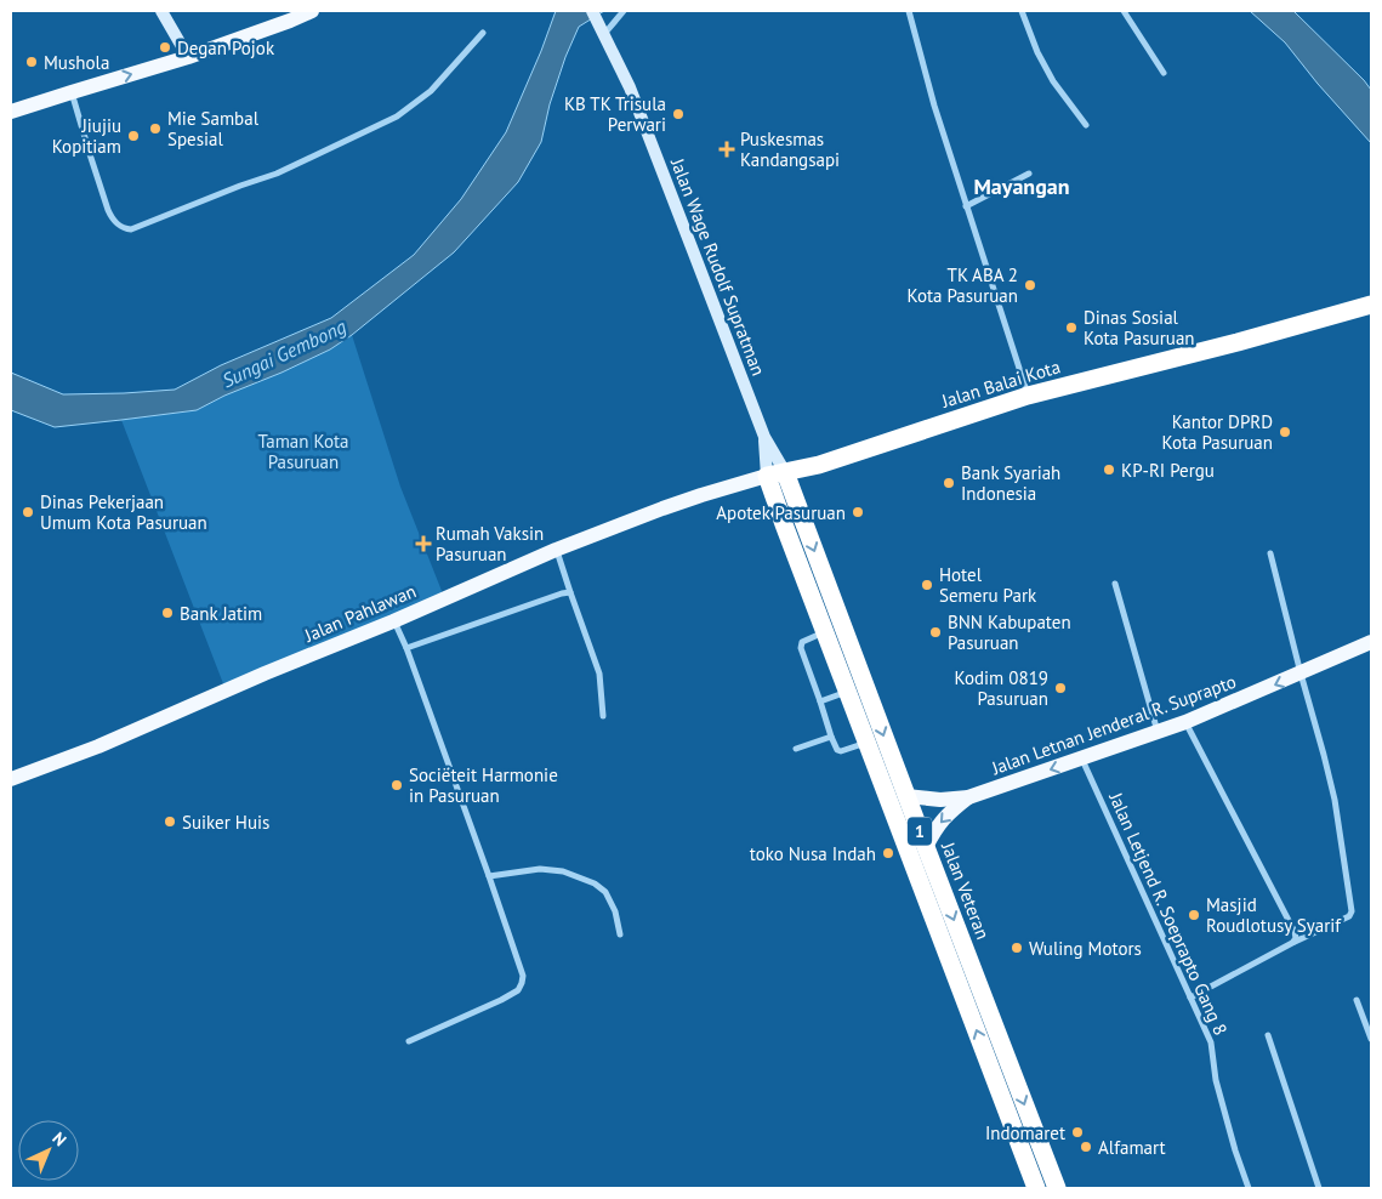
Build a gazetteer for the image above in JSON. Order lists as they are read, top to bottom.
{
  "streets": {
    "highway": ["Jalan Balai Kota", "1", "Jalan Veteran"],
    "main road": ["Jalan Wage Rudolf Supratman", "Jalan Pahlawan", "Jalan Letnan Jenderal R. Suprapto"],
    "street": ["Jalan Letjend R. Soeprapto Gang 8"]
  },
  "crossings": [
    ["Jalan Balai Kota", "Jalan Pahlawan"],
    ["Jalan Balai Kota", "1"],
    ["Jalan Balai Kota", "Jalan Veteran"],
    ["Jalan Pahlawan", "1"],
    ["Jalan Pahlawan", "Jalan Veteran"],
    ["Jalan Letnan Jenderal R. Suprapto", "1"],
    ["Jalan Letnan Jenderal R. Suprapto", "Jalan Letjend R. Soeprapto Gang 8"],
    ["1", "Jalan Veteran"]
  ],
  "one_way": ["Jalan Letnan Jenderal R. Suprapto"],
  "districts": ["Mayangan"],
  "water": ["Sungai Gembong"],
  "parks": ["Taman Kota Pasuruan"],
  "places": {
    "other": [
      "Degan Pojok",
      "Mushola",
      "KB TK Trisula Perwari",
      "Mie Sambal Spesial",
      "Jiujiu Kopitiam",
      "TK ABA 2 Kota Pasuruan",
      "Dinas Sosial Kota Pasuruan",
      "Kantor DPRD Kota Pasuruan",
      "KP-RI Pergu",
      "Bank Syariah Indonesia",
      "Dinas Pekerjaan Umum Kota Pasuruan",
      "Apotek Pasuruan",
      "Hotel Semeru Park",
      "Bank Jatim",
      "BNN Kabupaten Pasuruan",
      "Kodim 0819 Pasuruan",
      "Sociëteit Harmonie in Pasuruan",
      "Suiker Huis",
      "toko Nusa Indah",
      "Masjid Roudlotusy Syarif",
      "Wuling Motors",
      "Indomaret",
      "Alfamart"
    ],
    "health": ["Puskesmas Kandangsapi", "Rumah Vaksin Pasuruan"]
  },
  "north": "top right"
}
